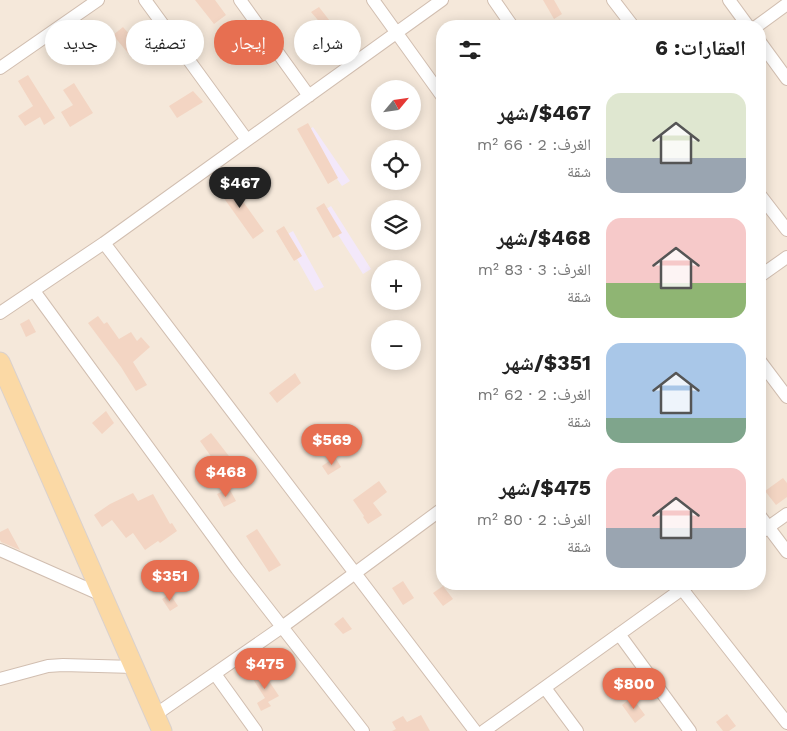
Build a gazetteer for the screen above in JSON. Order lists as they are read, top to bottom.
{
  "north": "top right",
  "page": {
    "chip": [
      "شراء",
      "إيجار",
      "تصفية",
      "جديد"
    ],
    "heading": "العقارات: 6",
    "map_buttons": ["+", "−"],
    "list": [
      {
        "name": "$467/شهر",
        "note": "الغرف: 2 · 66 m² · شقة"
      },
      {
        "name": "$468/شهر",
        "note": "الغرف: 3 · 83 m² · شقة"
      },
      {
        "name": "$351/شهر",
        "note": "الغرف: 2 · 62 m² · شقة"
      },
      {
        "name": "$475/شهر",
        "note": "الغرف: 2 · 80 m² · شقة"
      }
    ],
    "price": [
      "$467",
      "$569",
      "$468",
      "$351",
      "$475",
      "$800"
    ]
  }
}
